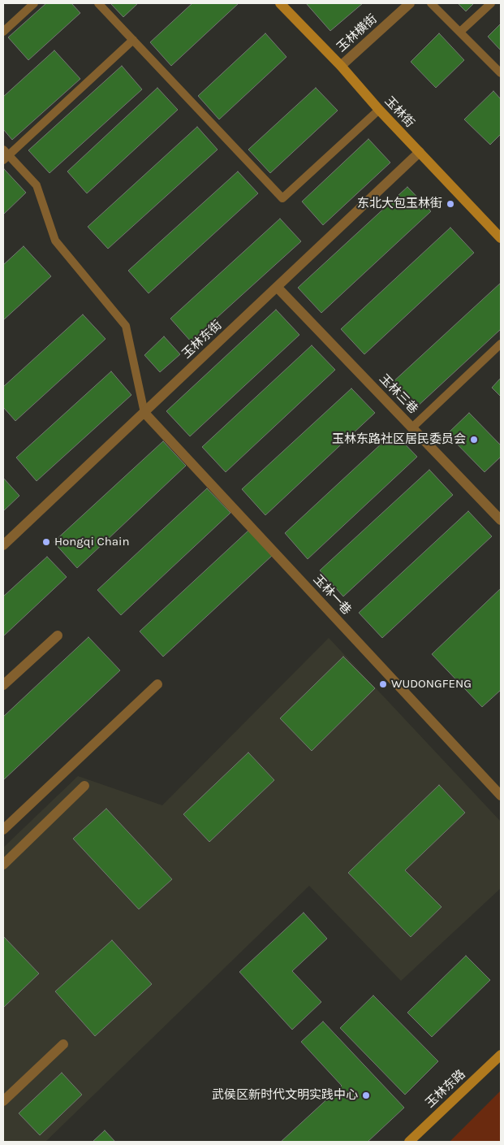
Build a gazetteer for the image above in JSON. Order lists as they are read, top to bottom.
{
  "streets": {
    "street": [
      "玉林横街",
      "玉林街",
      "玉林东街",
      "玉林三巷",
      "玉林一巷",
      "玉林东路"
    ]
  },
  "crossings": [
    ["玉林横街", "玉林街"],
    ["玉林街", "玉林东街"],
    ["玉林东街", "玉林三巷"],
    ["玉林东街", "玉林一巷"]
  ],
  "places": [
    "东北大包玉林街",
    "玉林东路社区居民委员会",
    "Hongqi Chain",
    "WUDONGFENG",
    "武侯区新时代文明实践中心"
  ]
}
